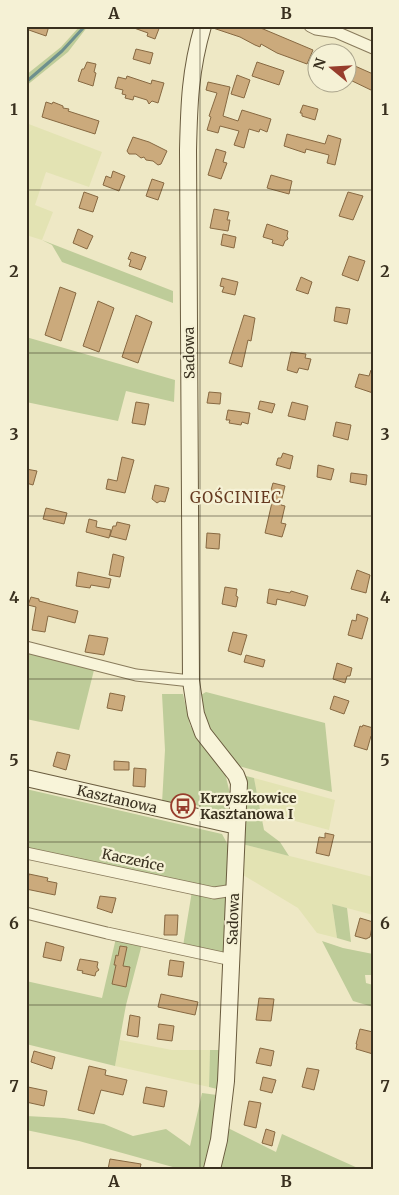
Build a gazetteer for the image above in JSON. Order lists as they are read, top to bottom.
{
  "streets": {
    "street": ["Sadowa", "Kasztanowa", "Kaczeńce"]
  },
  "crossings": [
    ["Sadowa", "Kasztanowa"],
    ["Sadowa", "Kaczeńce"]
  ],
  "districts": ["GOŚCINIEC"],
  "places": {
    "bus stop": ["Krzyszkowice Kasztanowa I"]
  },
  "north": "left",
  "grid": {
    "columns": ["A", "B"],
    "rows": [
      "1",
      "2",
      "3",
      "4",
      "5",
      "6",
      "7"
    ]
  }
}
